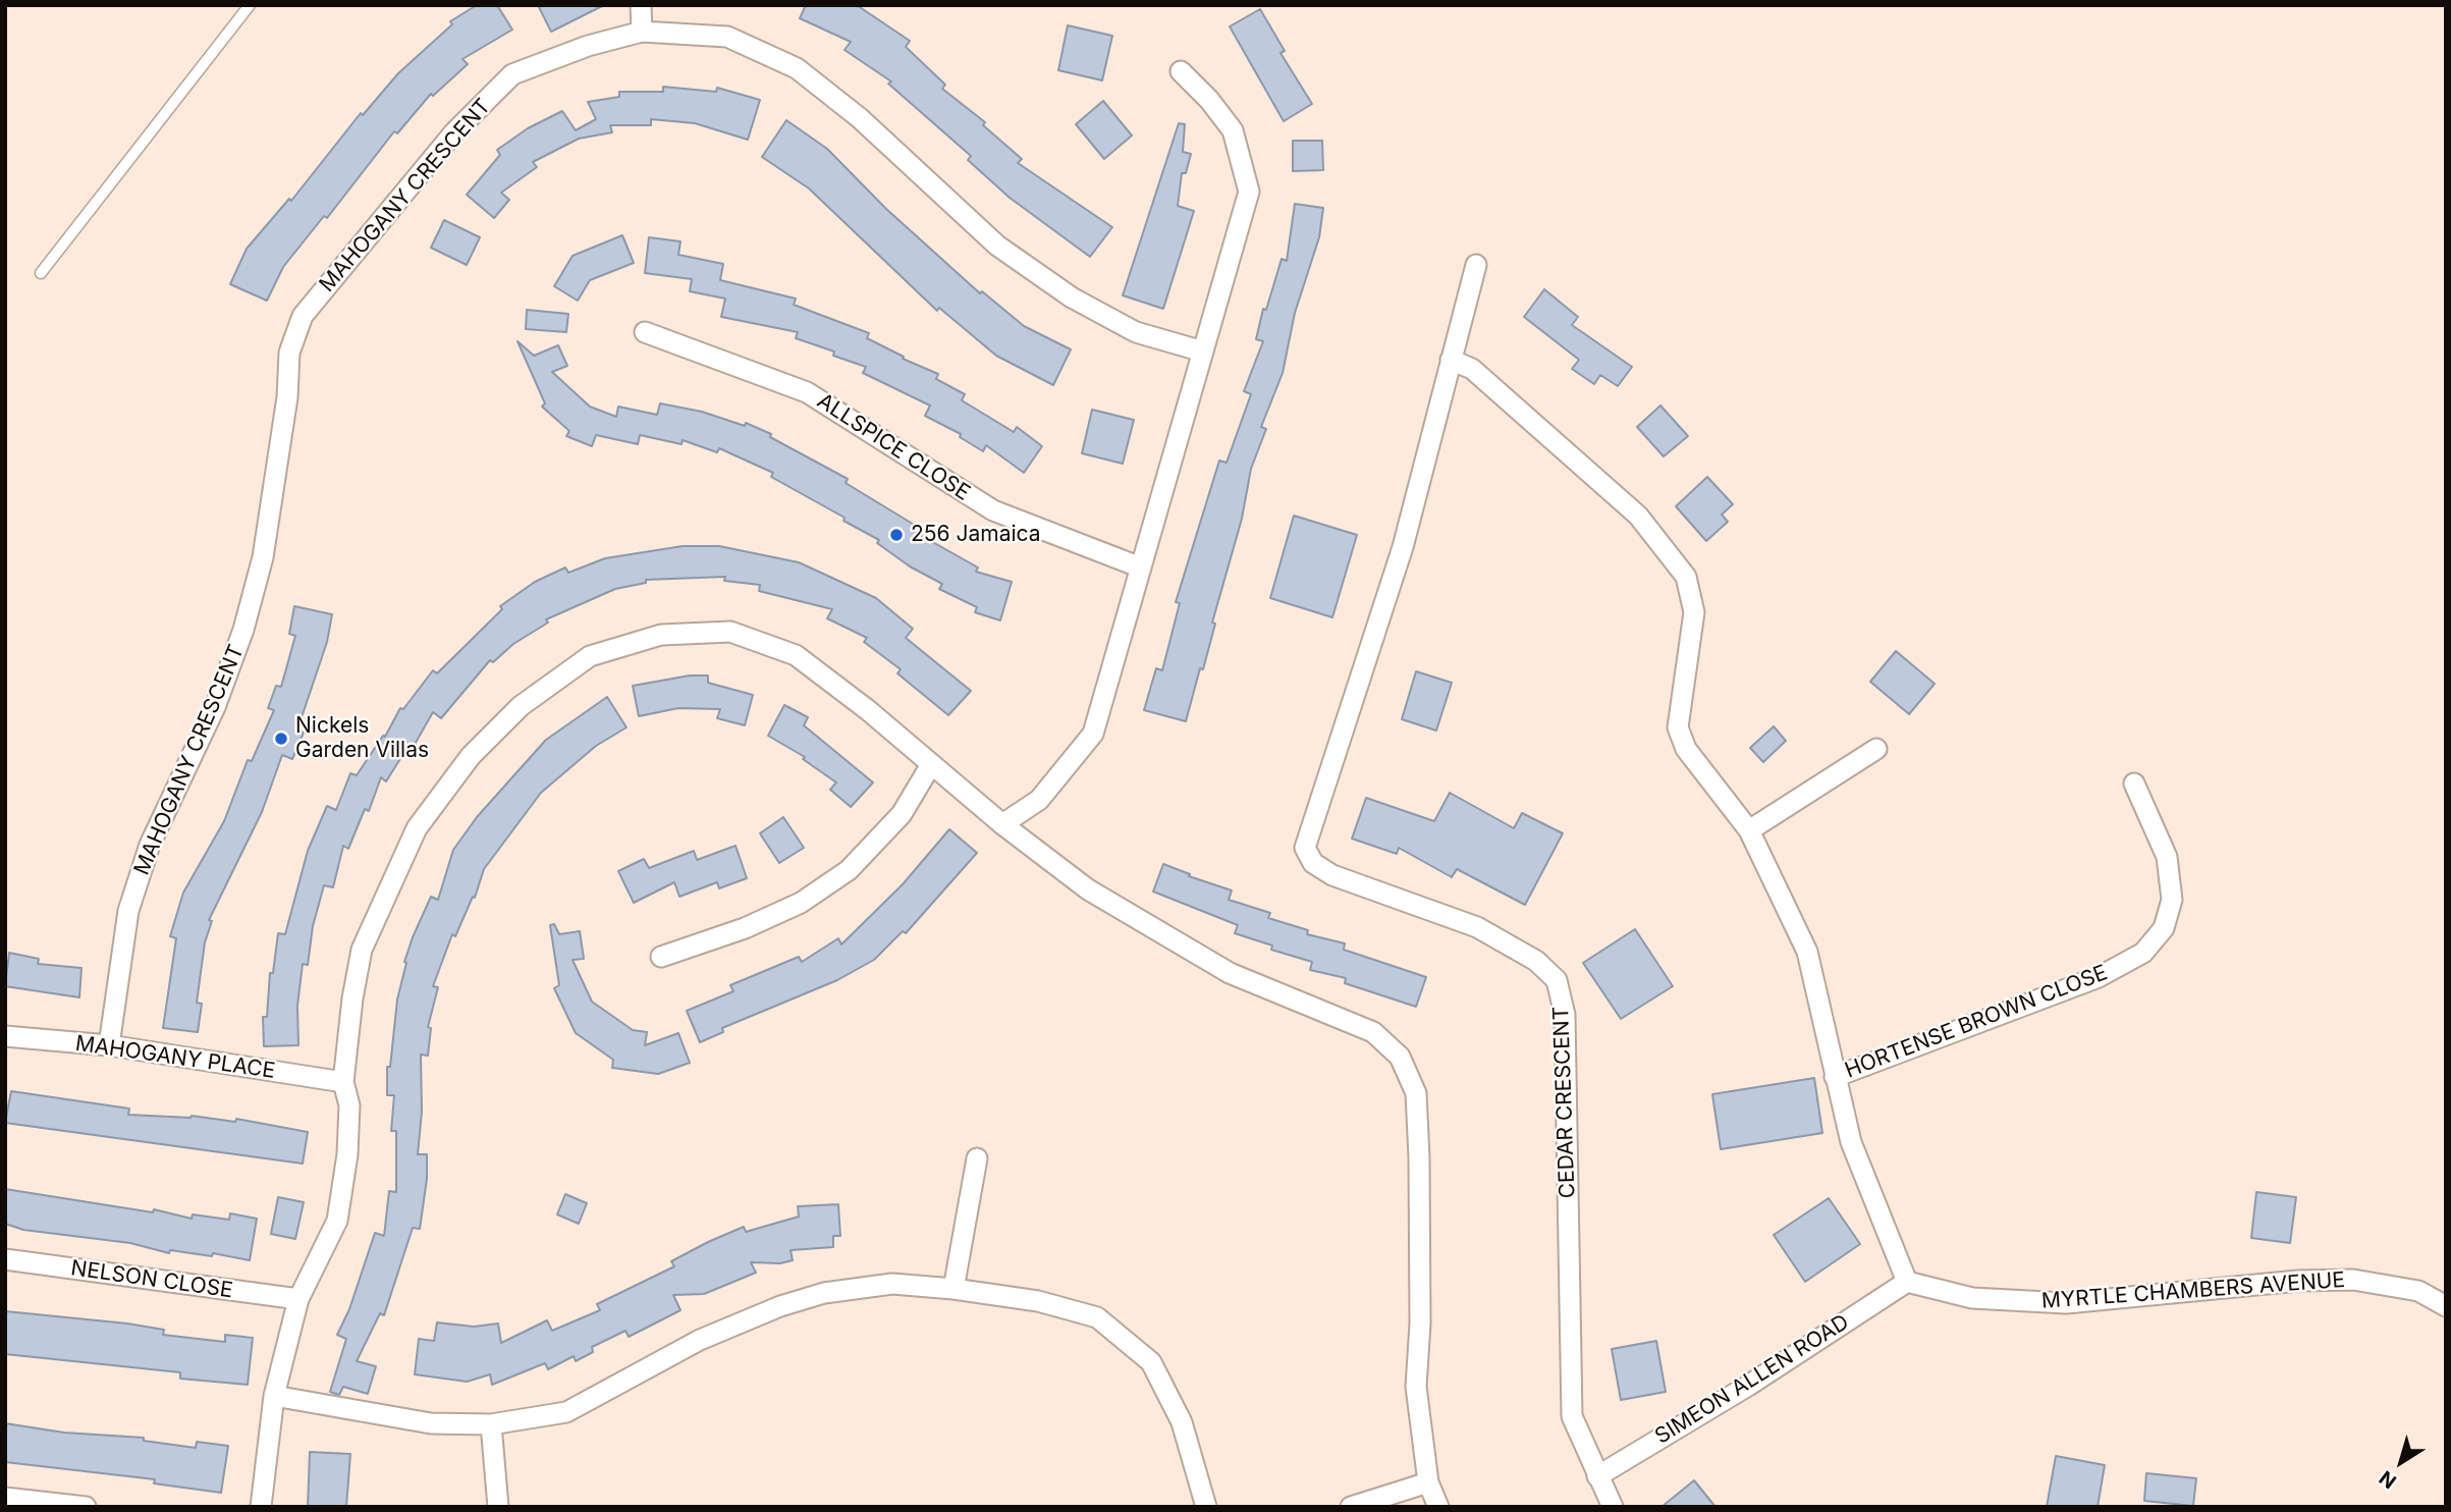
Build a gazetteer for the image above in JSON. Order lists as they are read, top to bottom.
{
  "streets": {
    "street": [
      "MAHOGANY CRESCENT",
      "ALLSPICE CLOSE",
      "HORTENSE BROWN CLOSE",
      "MAHOGANY PLACE",
      "CEDAR CRESCENT",
      "NELSON CLOSE",
      "MYRTLE CHAMBERS AVENUE",
      "SIMEON ALLEN ROAD"
    ]
  },
  "crossings": [
    ["MAHOGANY CRESCENT", "MAHOGANY PLACE"],
    ["CEDAR CRESCENT", "SIMEON ALLEN ROAD"],
    ["MYRTLE CHAMBERS AVENUE", "SIMEON ALLEN ROAD"]
  ],
  "places": ["256 Jamaica", "Nickels Garden Villas"],
  "north": "bottom left"
}
